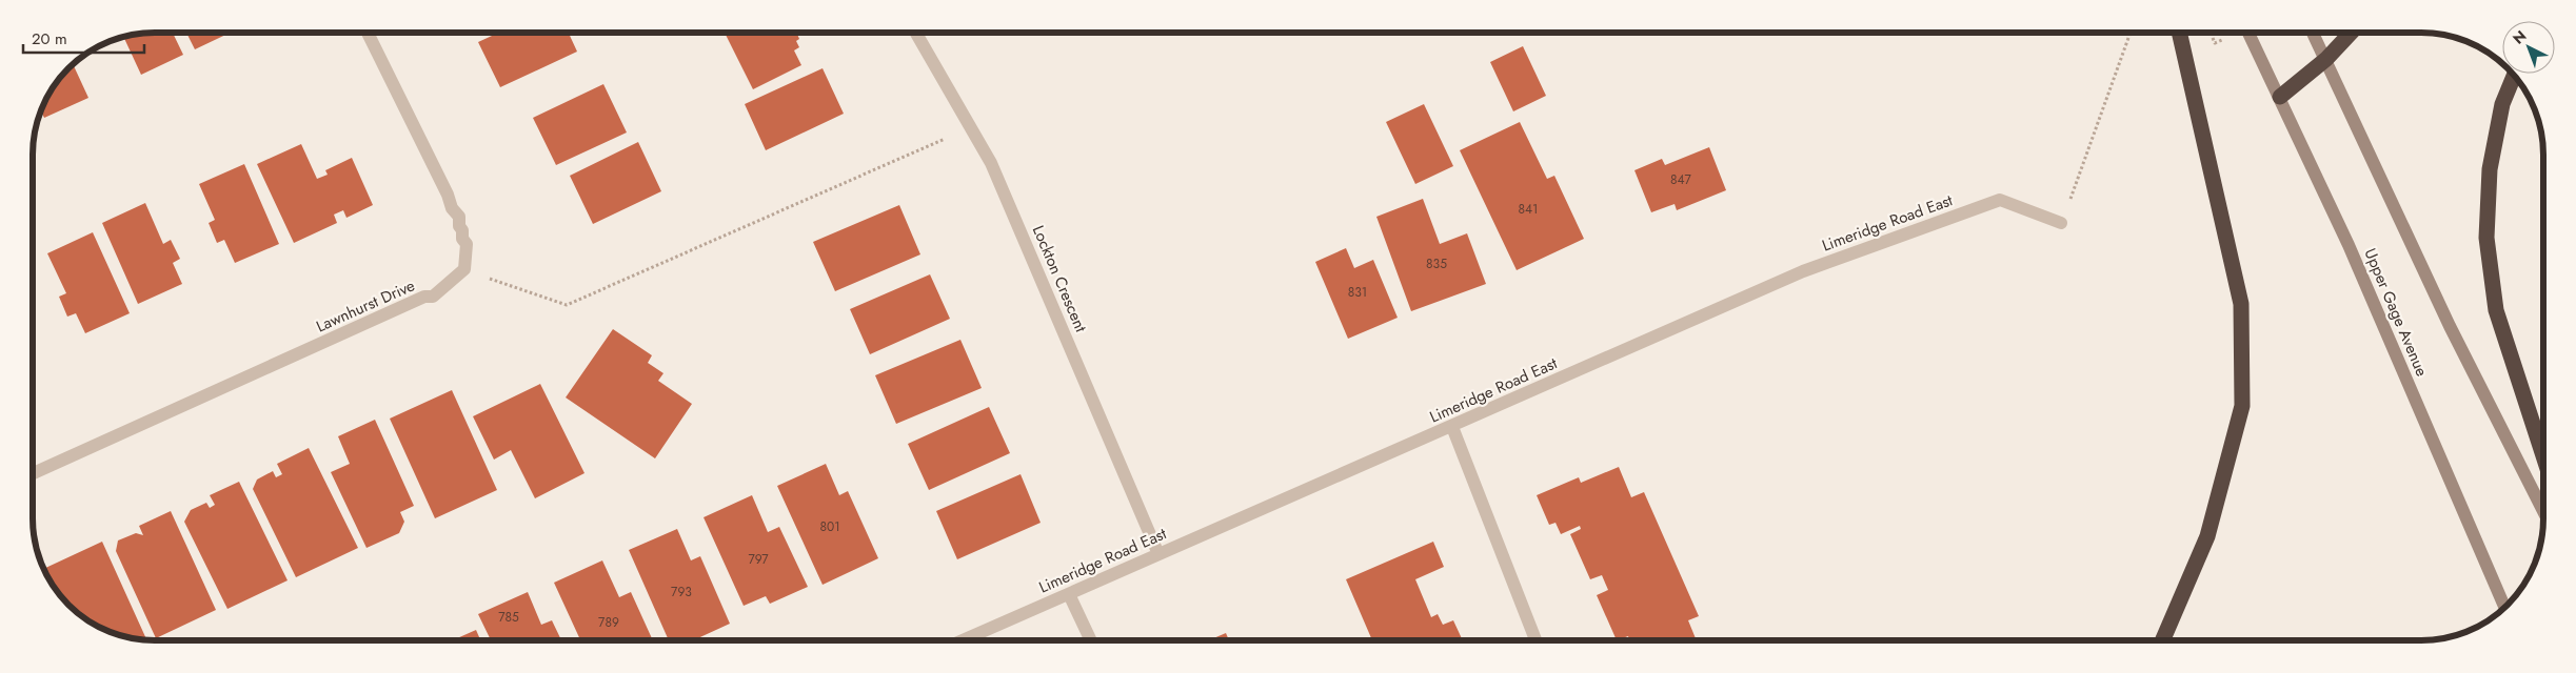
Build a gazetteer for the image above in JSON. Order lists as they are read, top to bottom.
{
  "streets": {
    "main road": ["Upper Gage Avenue"],
    "street": ["Limeridge Road East", "Lockton Crescent", "Lawnhurst Drive"]
  },
  "crossings": [
    ["Limeridge Road East", "Lockton Crescent"]
  ],
  "house_numbers": [
    "847",
    "841",
    "835",
    "831",
    "801",
    "797",
    "793",
    "785",
    "789"
  ],
  "scale_bar": "20 m",
  "north": "top left"
}
